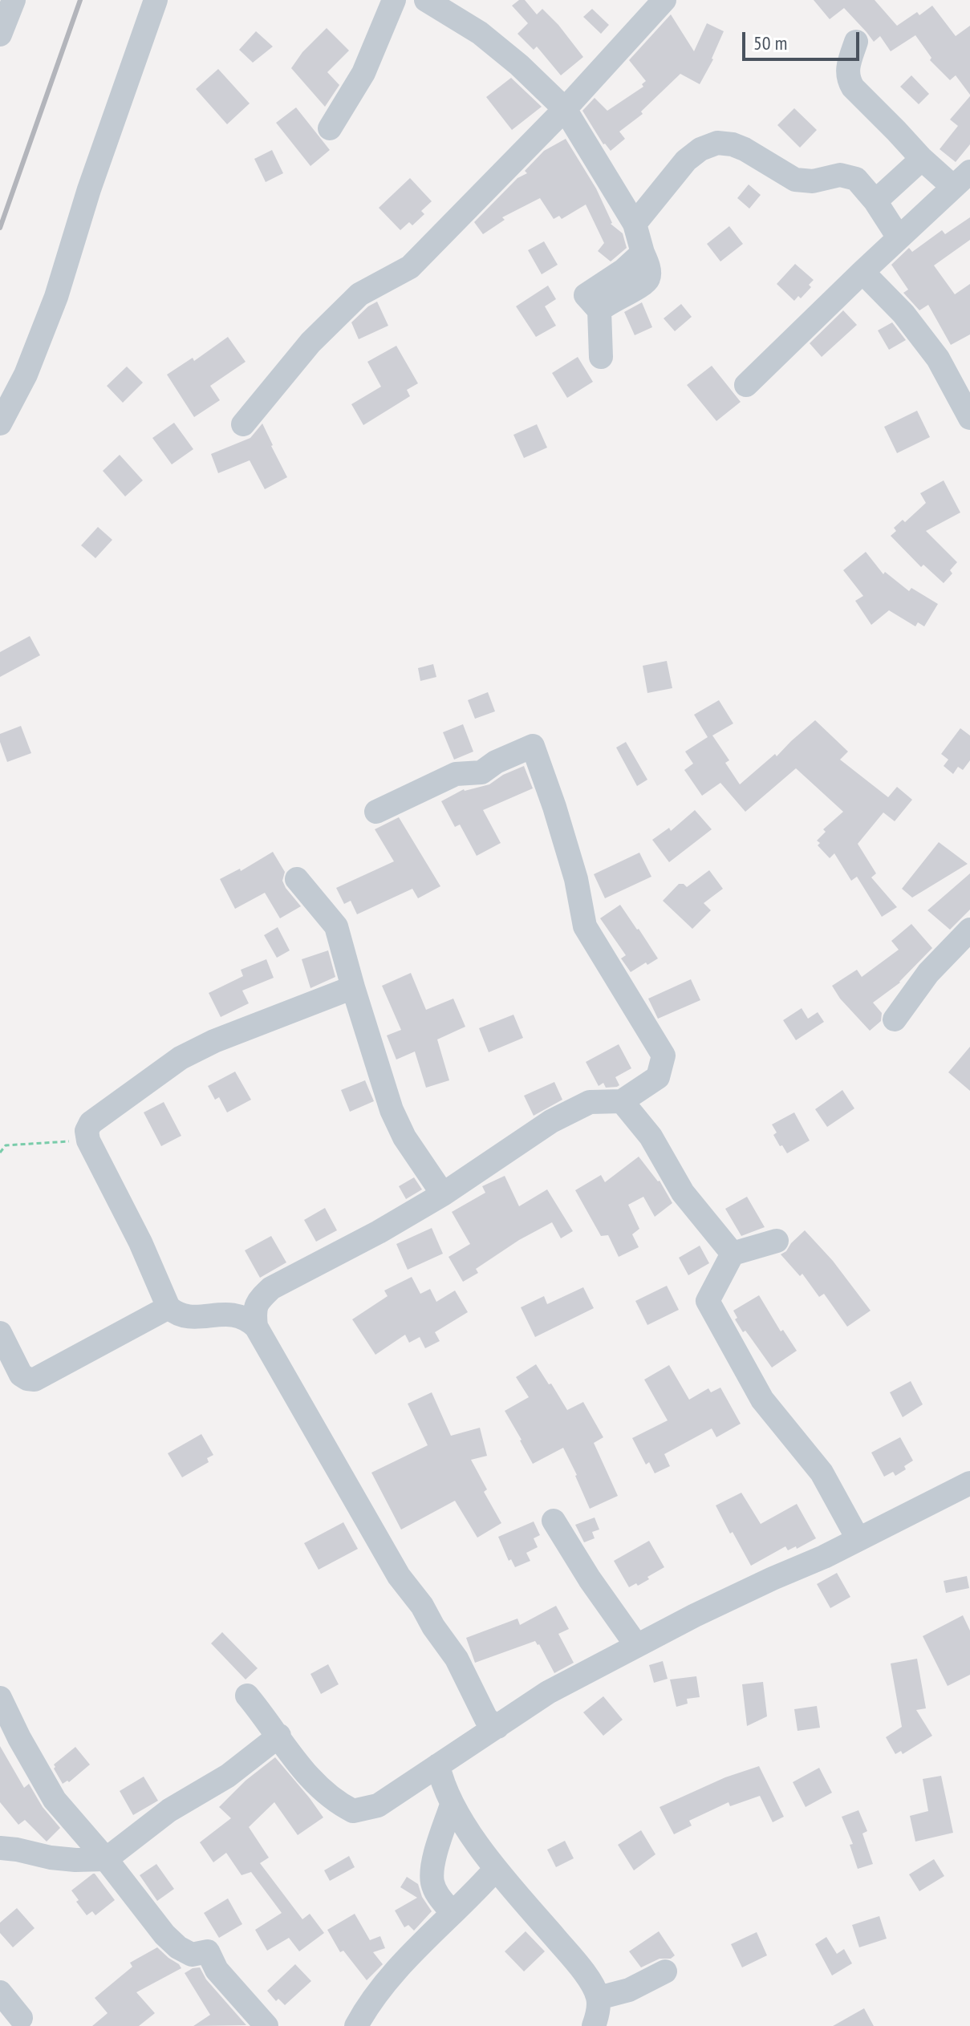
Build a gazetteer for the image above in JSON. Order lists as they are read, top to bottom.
{
  "scale_bar": "50 m"
}
